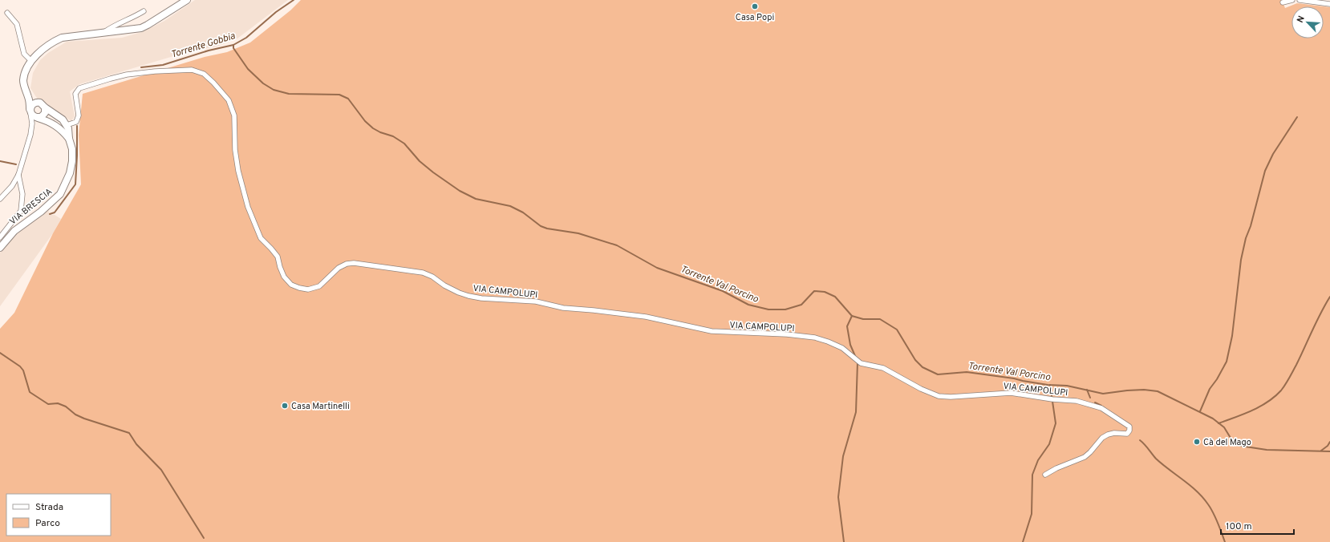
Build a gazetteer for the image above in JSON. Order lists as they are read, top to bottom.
{
  "streets": {
    "main road": ["VIA BRESCIA"],
    "street": ["VIA CAMPOLUPI"]
  },
  "crossings": [
    ["VIA BRESCIA", "VIA CAMPOLUPI"]
  ],
  "water": ["Torrente Gobbia", "Torrente Val Porcino"],
  "places": ["Casa Popi", "Casa Martinelli", "Cà del Mago"],
  "legend": ["Strada", "Parco"],
  "scale_bar": "100 m",
  "north": "top left"
}
